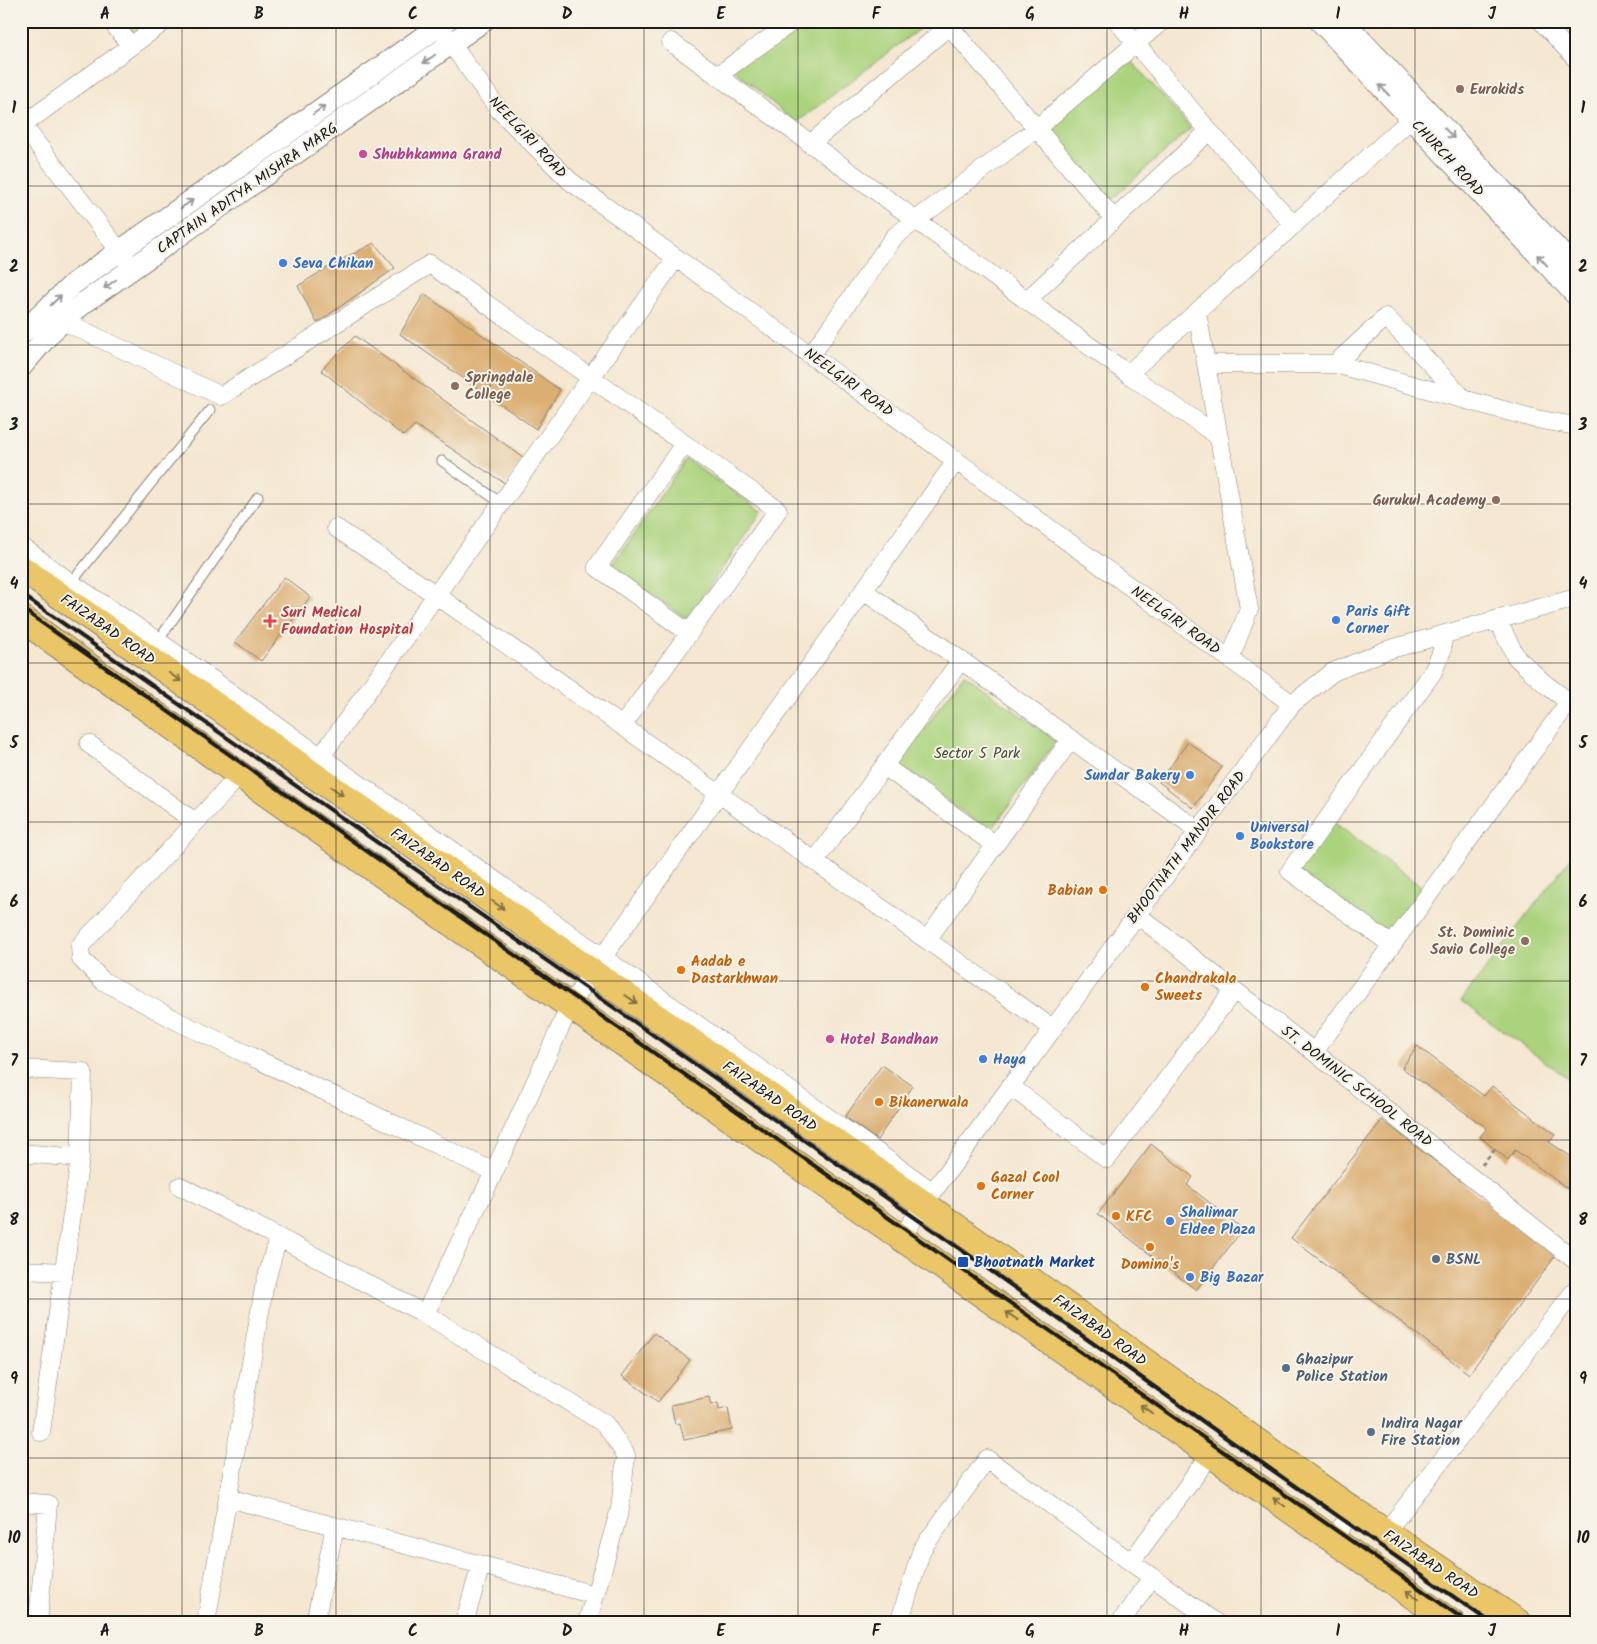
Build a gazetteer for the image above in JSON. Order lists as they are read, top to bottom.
{
  "streets": {
    "main road": ["FAIZABAD ROAD"],
    "street": [
      "NEELGIRI ROAD",
      "CHURCH ROAD",
      "CAPTAIN ADITYA MISHRA MARG",
      "BHOOTNATH MANDIR ROAD",
      "ST. DOMINIC SCHOOL ROAD"
    ]
  },
  "crossings": [
    ["NEELGIRI ROAD", "CAPTAIN ADITYA MISHRA MARG"],
    ["NEELGIRI ROAD", "BHOOTNATH MANDIR ROAD"],
    ["FAIZABAD ROAD", "BHOOTNATH MANDIR ROAD"],
    ["BHOOTNATH MANDIR ROAD", "ST. DOMINIC SCHOOL ROAD"]
  ],
  "parks": ["Sector 5 Park"],
  "places": {
    "other": [
      "Eurokids",
      "Shubhkamna Grand",
      "Seva Chikan",
      "Springdale College",
      "Gurukul Academy",
      "Paris Gift Corner",
      "Sundar Bakery",
      "Universal Bookstore",
      "Babian",
      "St. Dominic Savio College",
      "Aadab e Dastarkhwan",
      "Chandrakala Sweets",
      "Hotel Bandhan",
      "Haya",
      "Bikanerwala",
      "Gazal Cool Corner",
      "KFC",
      "Shalimar Eldee Plaza",
      "Domino's",
      "BSNL",
      "Big Bazar",
      "Ghazipur Police Station",
      "Indira Nagar Fire Station"
    ],
    "health": ["Suri Medical Foundation Hospital"],
    "transit": ["Bhootnath Market"]
  },
  "grid": {
    "columns": [
      "A",
      "B",
      "C",
      "D",
      "E",
      "F",
      "G",
      "H",
      "I",
      "J"
    ],
    "rows": [
      "1",
      "2",
      "3",
      "4",
      "5",
      "6",
      "7",
      "8",
      "9",
      "10"
    ]
  }
}
